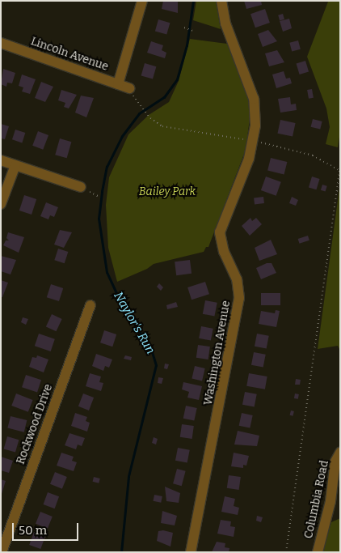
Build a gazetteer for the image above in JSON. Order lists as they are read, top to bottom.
{
  "streets": {
    "street": [
      "Lincoln Avenue",
      "Washington Avenue",
      "Rockwood Drive",
      "Columbia Road"
    ]
  },
  "water": ["Naylor's Run"],
  "parks": ["Bailey Park"],
  "scale_bar": "50 m"
}
